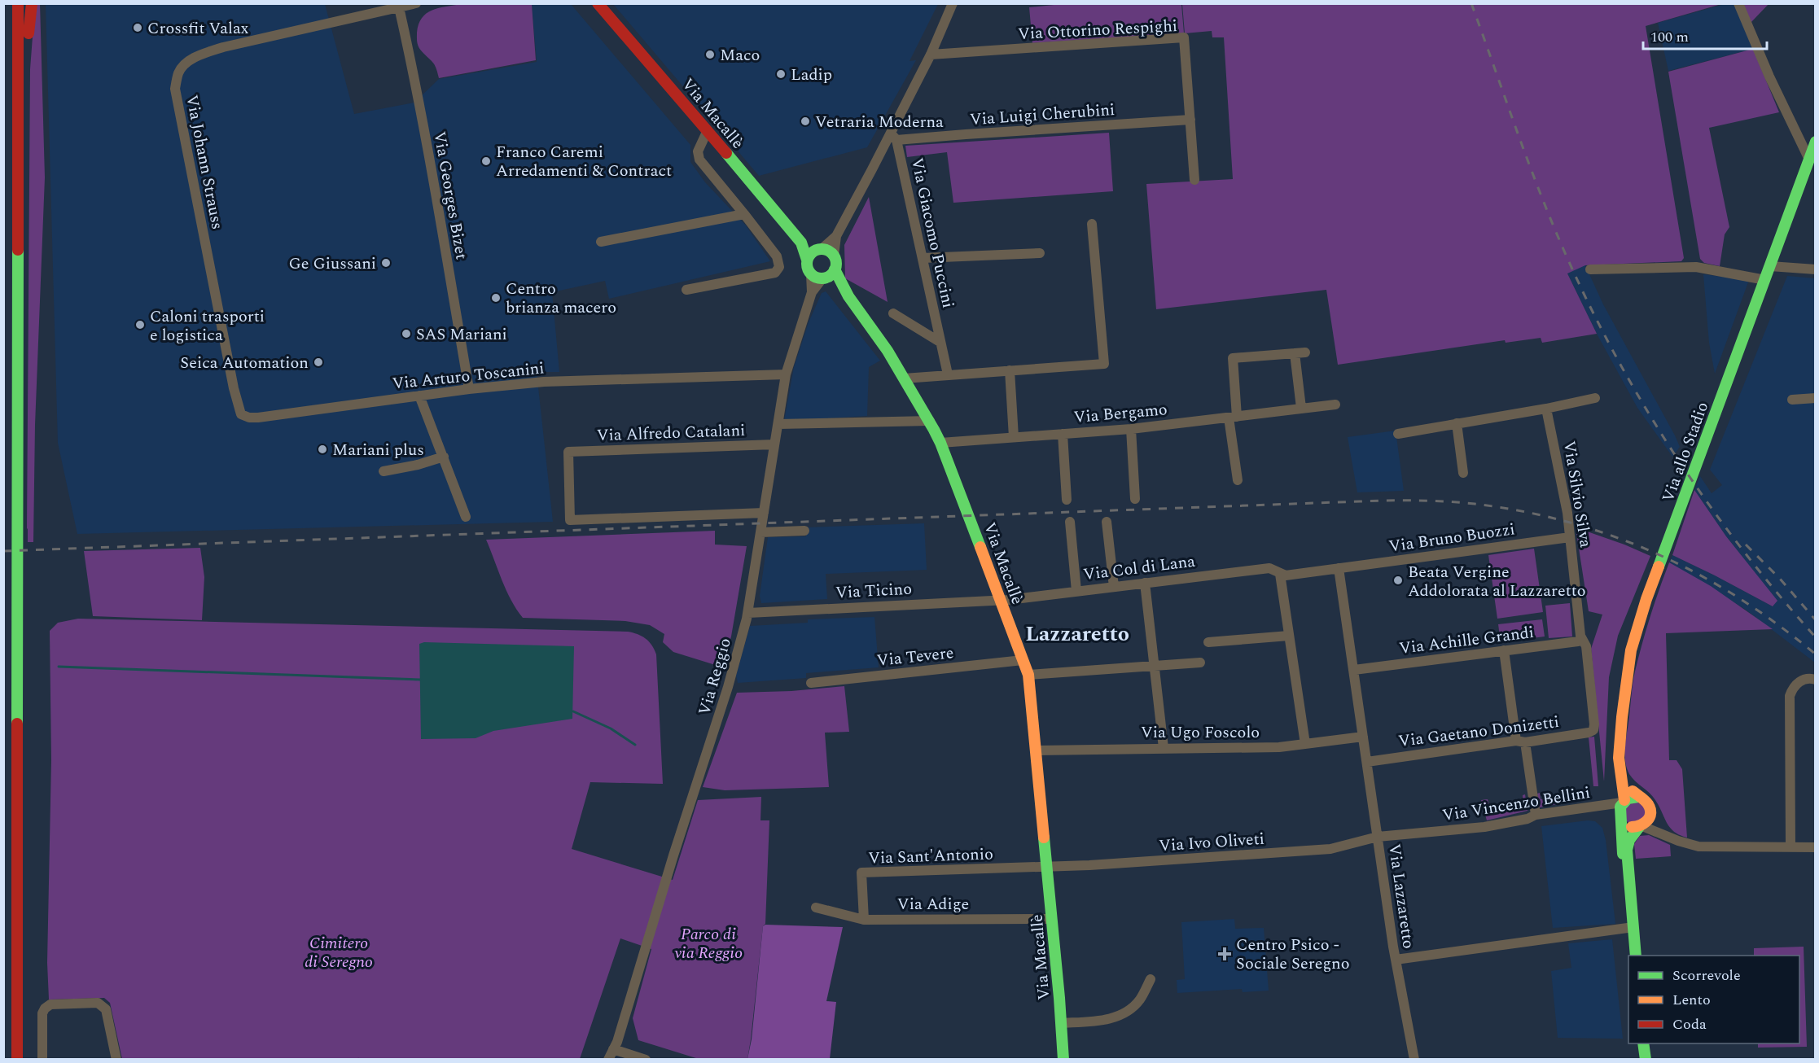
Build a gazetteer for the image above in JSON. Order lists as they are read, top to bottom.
{
  "streets": {
    "main road": ["Via Macallè", "Via allo Stadio"],
    "street": [
      "Via Ottorino Respighi",
      "Via Luigi Cherubini",
      "Via Johann Strauss",
      "Via Georges Bizet",
      "Via Giacomo Puccini",
      "Via Arturo Toscanini",
      "Via Bergamo",
      "Via Alfredo Catalani",
      "Via Silvio Silva",
      "Via Bruno Buozzi",
      "Via Col di Lana",
      "Via Ticino",
      "Via Achille Grandi",
      "Via Tevere",
      "Via Reggio",
      "Via Gaetano Donizetti",
      "Via Ugo Foscolo",
      "Via Vincenzo Bellini",
      "Via Ivo Oliveti",
      "Via Sant'Antonio",
      "Via Lazzaretto",
      "Via Adige"
    ]
  },
  "crossings": [
    ["Via Ottorino Respighi", "Via Luigi Cherubini"],
    ["Via Macallè", "Via Bergamo"],
    ["Via Macallè", "Via Col di Lana"],
    ["Via Macallè", "Via Ticino"],
    ["Via Macallè", "Via Tevere"],
    ["Via Macallè", "Via Reggio"],
    ["Via Macallè", "Via Ugo Foscolo"],
    ["Via Macallè", "Via Ivo Oliveti"],
    ["Via Macallè", "Via Sant'Antonio"],
    ["Via Macallè", "Via Adige"],
    ["Via Luigi Cherubini", "Via Giacomo Puccini"],
    ["Via Johann Strauss", "Via Georges Bizet"],
    ["Via Johann Strauss", "Via Arturo Toscanini"],
    ["Via Georges Bizet", "Via Arturo Toscanini"],
    ["Via Arturo Toscanini", "Via Reggio"],
    ["Via Alfredo Catalani", "Via Reggio"],
    ["Via allo Stadio", "Via Vincenzo Bellini"],
    ["Via Silvio Silva", "Via Bruno Buozzi"],
    ["Via Silvio Silva", "Via Achille Grandi"],
    ["Via Silvio Silva", "Via Gaetano Donizetti"],
    ["Via Bruno Buozzi", "Via Col di Lana"],
    ["Via Bruno Buozzi", "Via Lazzaretto"],
    ["Via Col di Lana", "Via Ticino"],
    ["Via Ticino", "Via Reggio"],
    ["Via Achille Grandi", "Via Lazzaretto"],
    ["Via Gaetano Donizetti", "Via Lazzaretto"],
    ["Via Ugo Foscolo", "Via Lazzaretto"],
    ["Via Vincenzo Bellini", "Via Ivo Oliveti"],
    ["Via Vincenzo Bellini", "Via Lazzaretto"],
    ["Via Ivo Oliveti", "Via Sant'Antonio"],
    ["Via Ivo Oliveti", "Via Lazzaretto"],
    ["Via Sant'Antonio", "Via Adige"]
  ],
  "districts": ["Lazzaretto"],
  "parks": ["Parco di via Reggio", "Cimitero di Seregno"],
  "places": {
    "other": [
      "Crossfit Valax",
      "Maco",
      "Ladip",
      "Vetraria Moderna",
      "Franco Caremi Arredamenti & Contract",
      "Ge Giussani",
      "Centro brianza macero",
      "Caloni trasporti e logistica",
      "SAS Mariani",
      "Seica Automation",
      "Mariani plus",
      "Beata Vergine Addolorata al Lazzaretto"
    ],
    "health": ["Centro Psico - Sociale Seregno"]
  },
  "legend": ["Scorrevole", "Lento", "Coda"],
  "scale_bar": "100 m"
}
